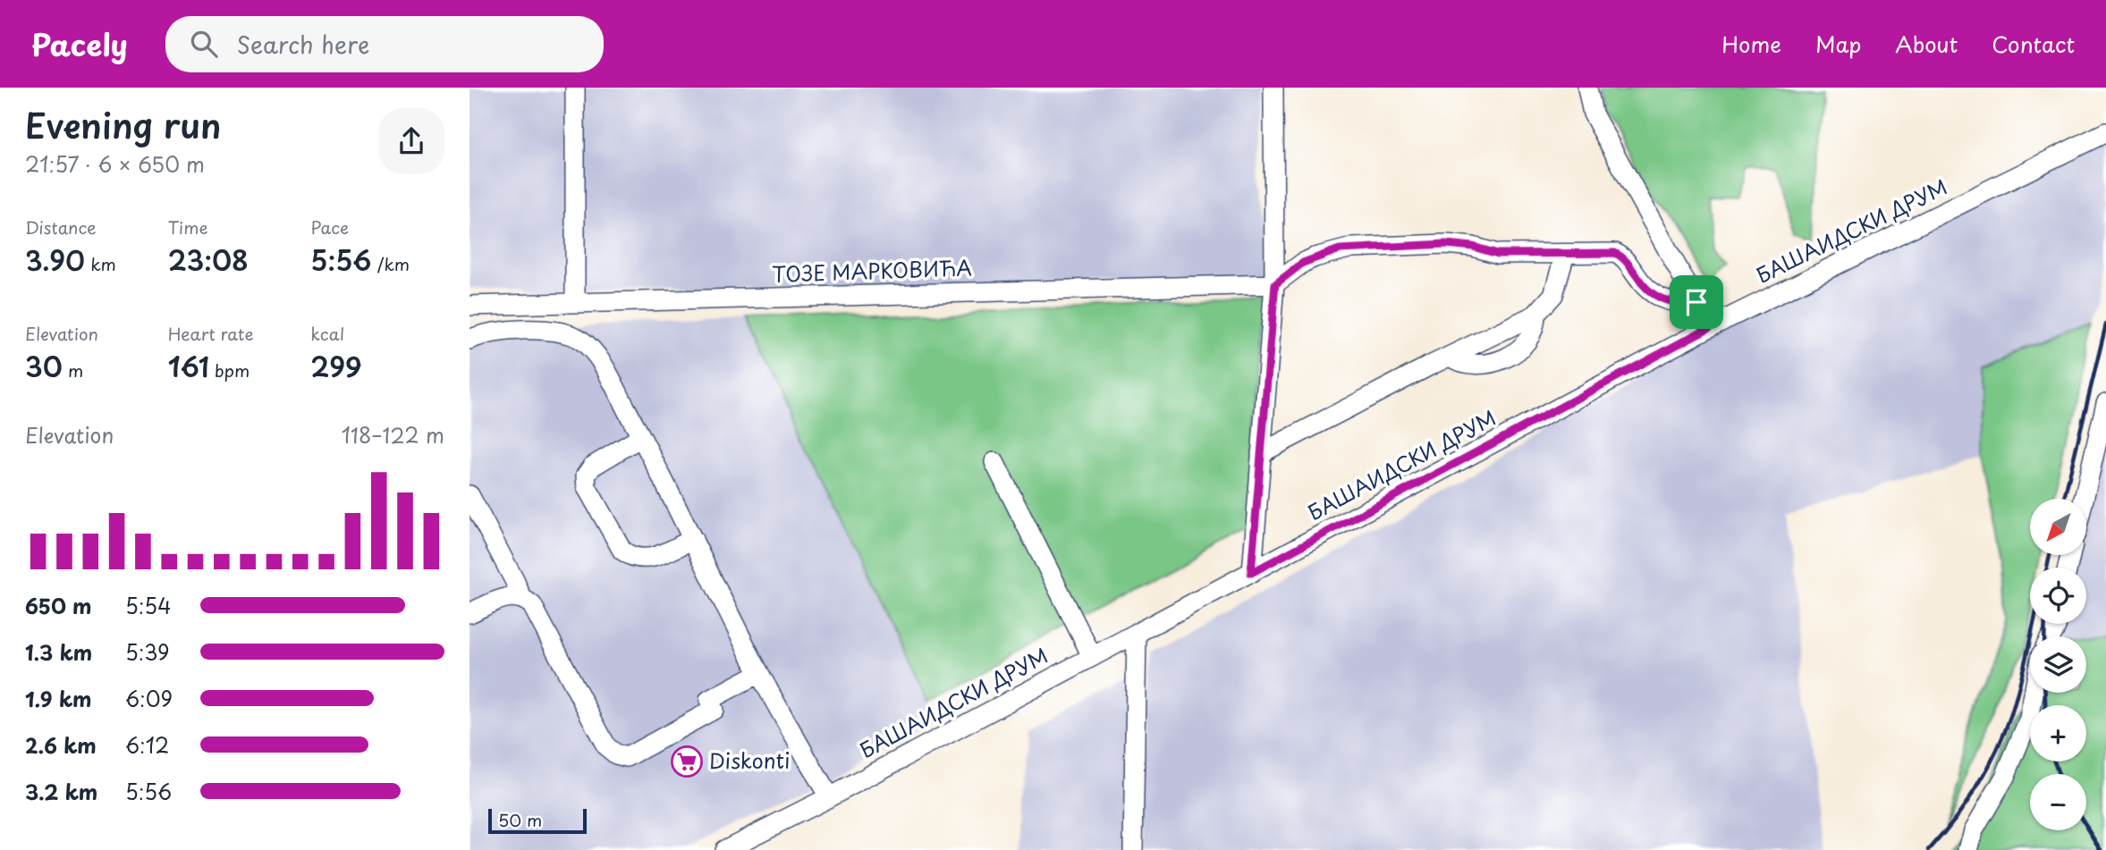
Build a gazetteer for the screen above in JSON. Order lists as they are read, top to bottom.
{
  "streets": {
    "street": ["БАШАИДСКИ ДРУМ", "ТОЗЕ МАРКОВИЋА"]
  },
  "places": {
    "supermarket": ["Diskonti"]
  },
  "scale_bar": "50 m",
  "north": "bottom left",
  "page": {
    "header": "Pacely",
    "search": "Search here",
    "nav": [
      "Home",
      "Map",
      "About",
      "Contact"
    ],
    "heading": ["Evening run", "21:57 · 6 × 650 m"],
    "stats": [
      ["Distance", "3.90 km"],
      ["Time", "23:08"],
      ["Pace", "5:56 /km"],
      ["Elevation", "30 m"],
      ["Heart rate", "161 bpm"],
      ["kcal", "299"]
    ],
    "chart": ["Elevation", "118–122 m"],
    "map_buttons": ["+", "−"],
    "list": [
      {
        "name": "650 m",
        "note": "5:54"
      },
      {
        "name": "1.3 km",
        "note": "5:39"
      },
      {
        "name": "1.9 km",
        "note": "6:09"
      },
      {
        "name": "2.6 km",
        "note": "6:12"
      },
      {
        "name": "3.2 km",
        "note": "5:56"
      }
    ],
    "scale": "50 m"
  }
}
